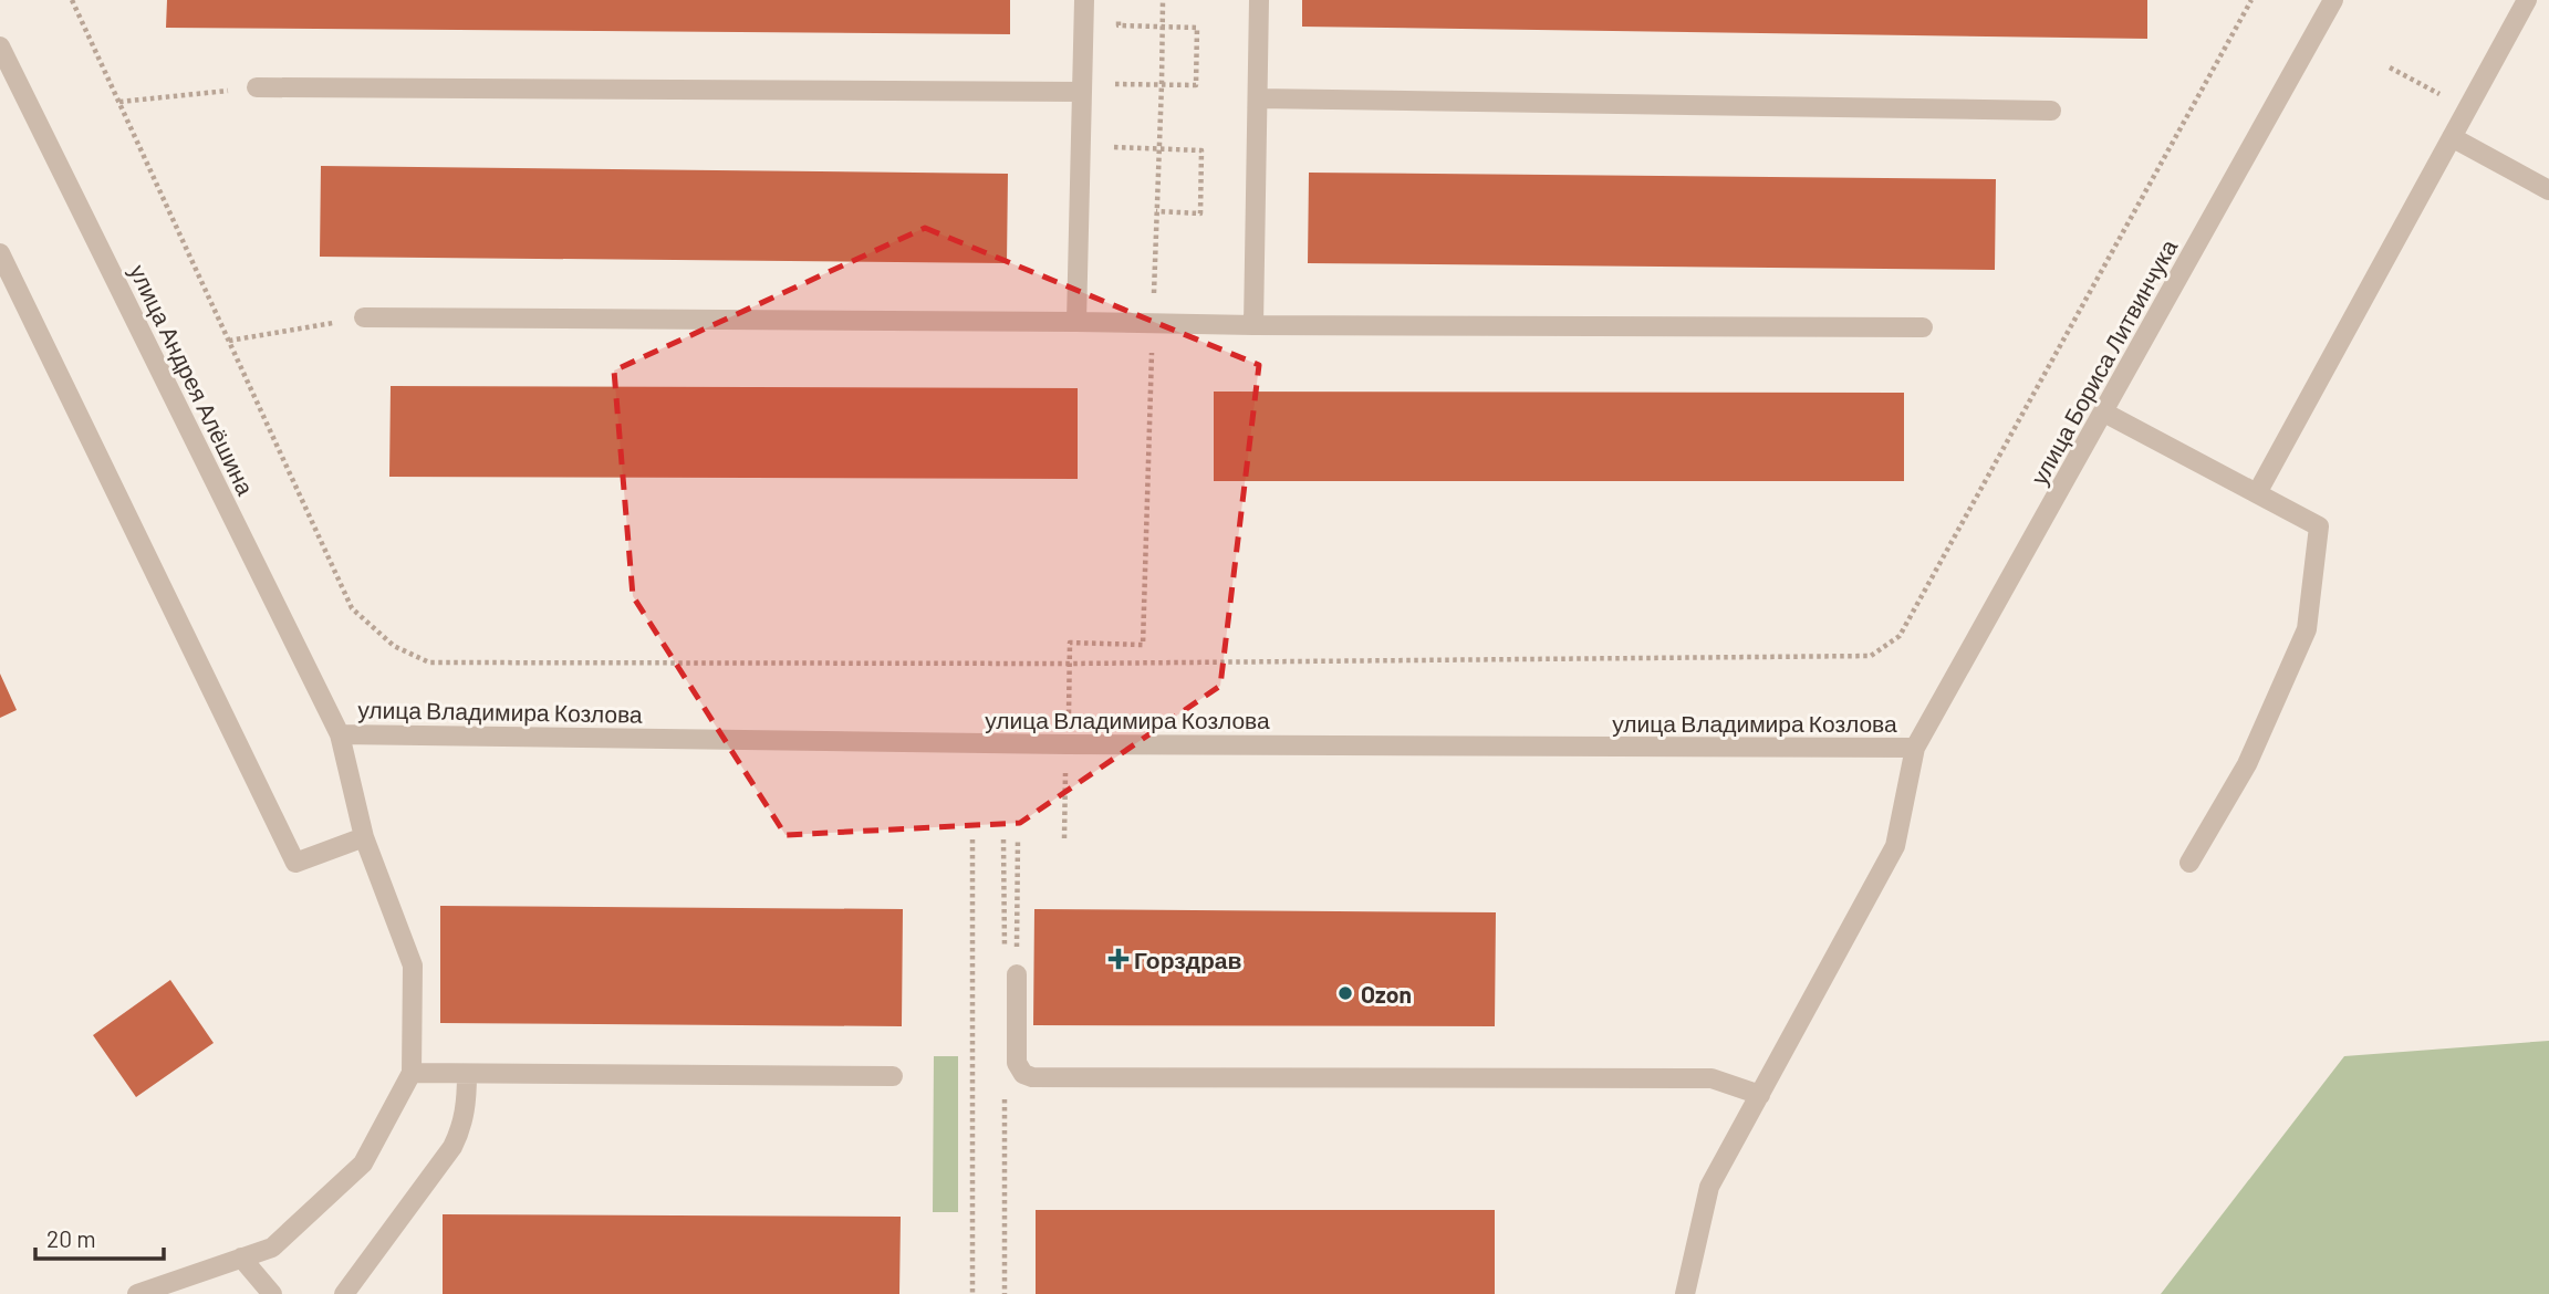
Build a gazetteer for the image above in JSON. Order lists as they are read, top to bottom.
{
  "streets": {
    "street": ["улица Бориса Литвинчука", "улица Андрея Алёшина", "улица Владимира Козлова"]
  },
  "crossings": [
    ["улица Бориса Литвинчука", "улица Владимира Козлова"],
    ["улица Андрея Алёшина", "улица Владимира Козлова"]
  ],
  "places": {
    "health": ["Горздрав"],
    "other": ["Ozon"]
  },
  "scale_bar": "20 m"
}
